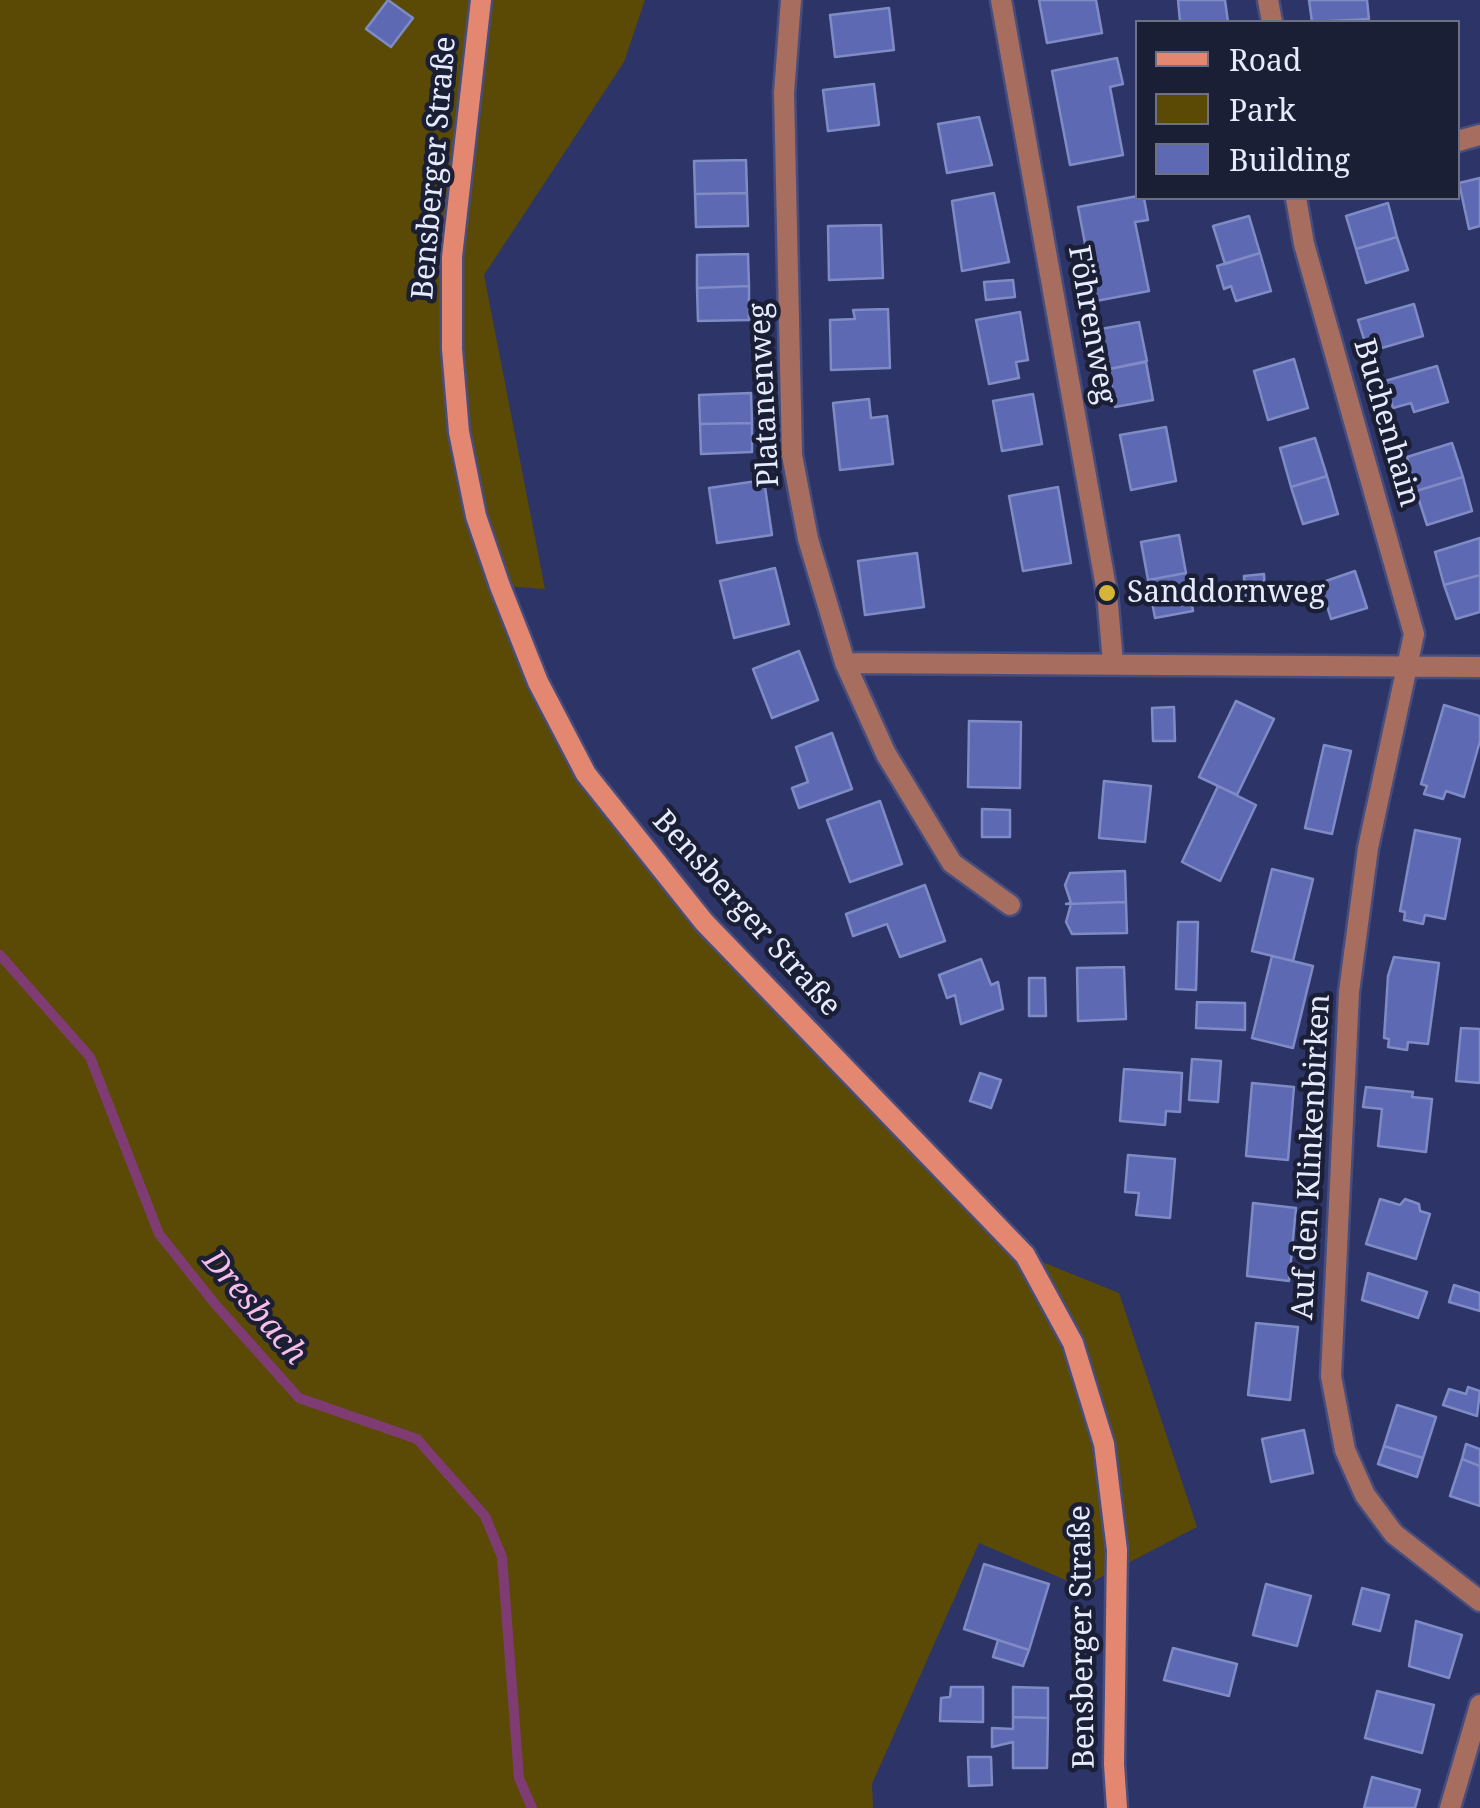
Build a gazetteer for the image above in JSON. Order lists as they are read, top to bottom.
{
  "streets": {
    "main road": ["Bensberger Straße"],
    "street": [
      "Föhrenweg",
      "Platanenweg",
      "Buchenhain",
      "Auf den Klinkenbirken"
    ]
  },
  "crossings": [
    ["Buchenhain", "Auf den Klinkenbirken"]
  ],
  "water": ["Dresbach"],
  "places": ["Sanddornweg"],
  "legend": ["Road", "Park", "Building"]
}
